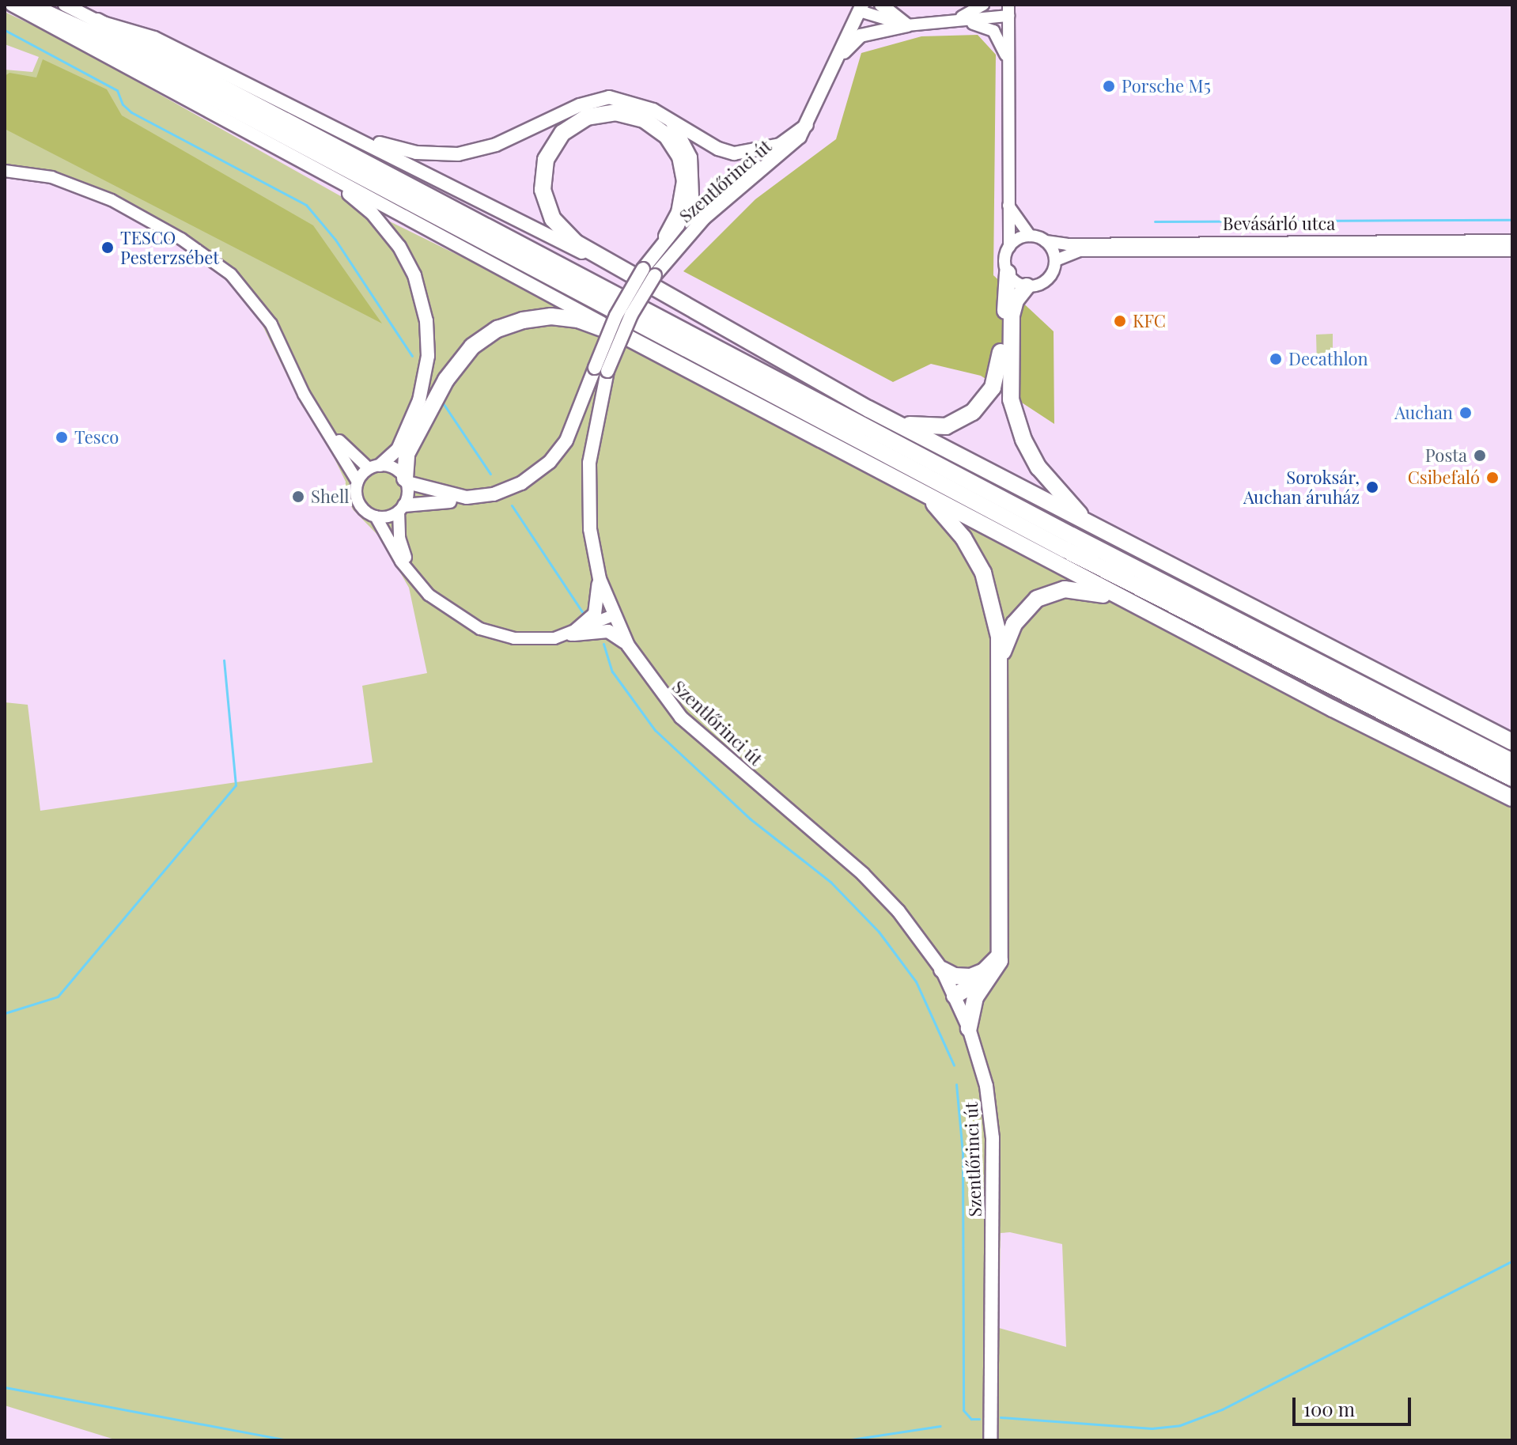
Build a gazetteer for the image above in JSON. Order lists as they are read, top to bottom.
{
  "streets": {
    "main road": ["Szentlőrinci út"],
    "street": ["Bevásárló utca"]
  },
  "crossings": [
    ["Szentlőrinci út", "Bevásárló utca"]
  ],
  "places": [
    "Porsche M5",
    "TESCO Pesterzsébet",
    "KFC",
    "Decathlon",
    "Auchan",
    "Tesco",
    "Posta",
    "Csibefaló",
    "Soroksár, Auchan áruház",
    "Shell"
  ],
  "scale_bar": "100 m"
}
